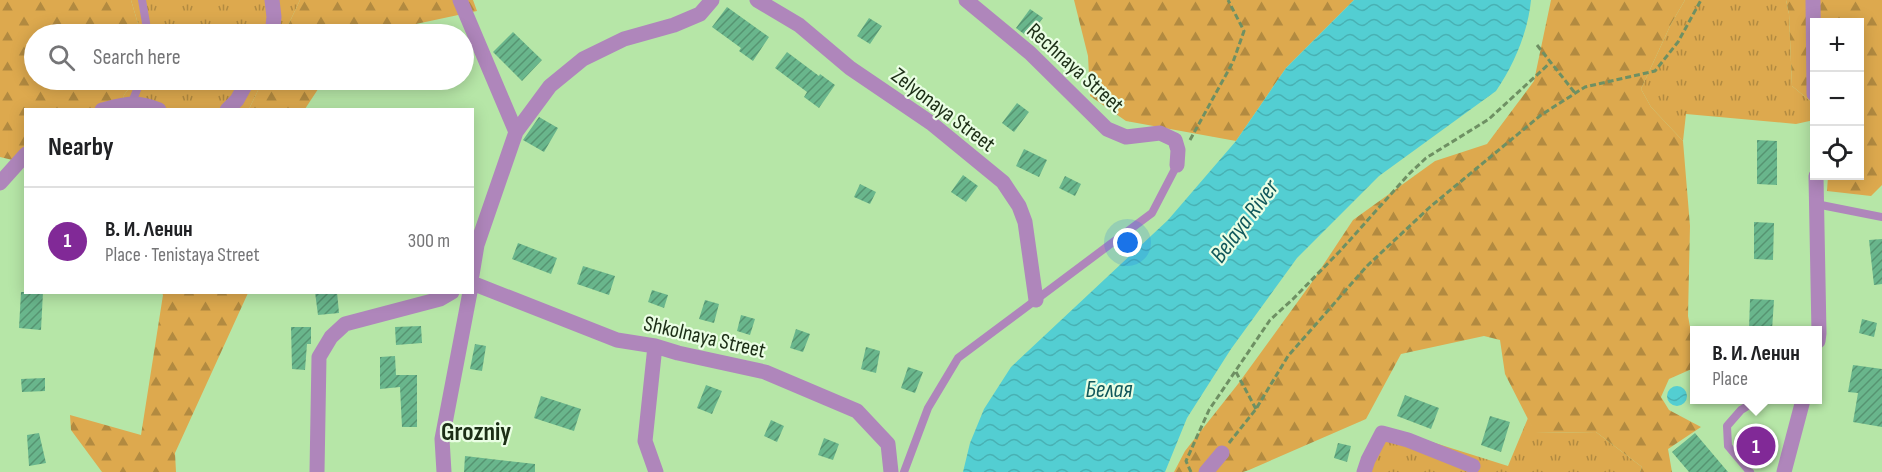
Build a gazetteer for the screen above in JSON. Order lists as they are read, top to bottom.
{
  "streets": {
    "street": ["Rechnaya Street", "Zelyonaya Street", "Shkolnaya Street"]
  },
  "districts": ["Grozniy"],
  "water": ["Belaya River", "Белая"],
  "page": {
    "map_buttons": ["+", "−"],
    "search": "Search here",
    "heading": "Nearby",
    "list": [
      {
        "mark": "1",
        "name": "В. И. Ленин",
        "note": "Place · Tenistaya Street",
        "value": "300 m"
      }
    ],
    "popup": ["В. И. Ленин", "Place"],
    "pins": "1"
  }
}
